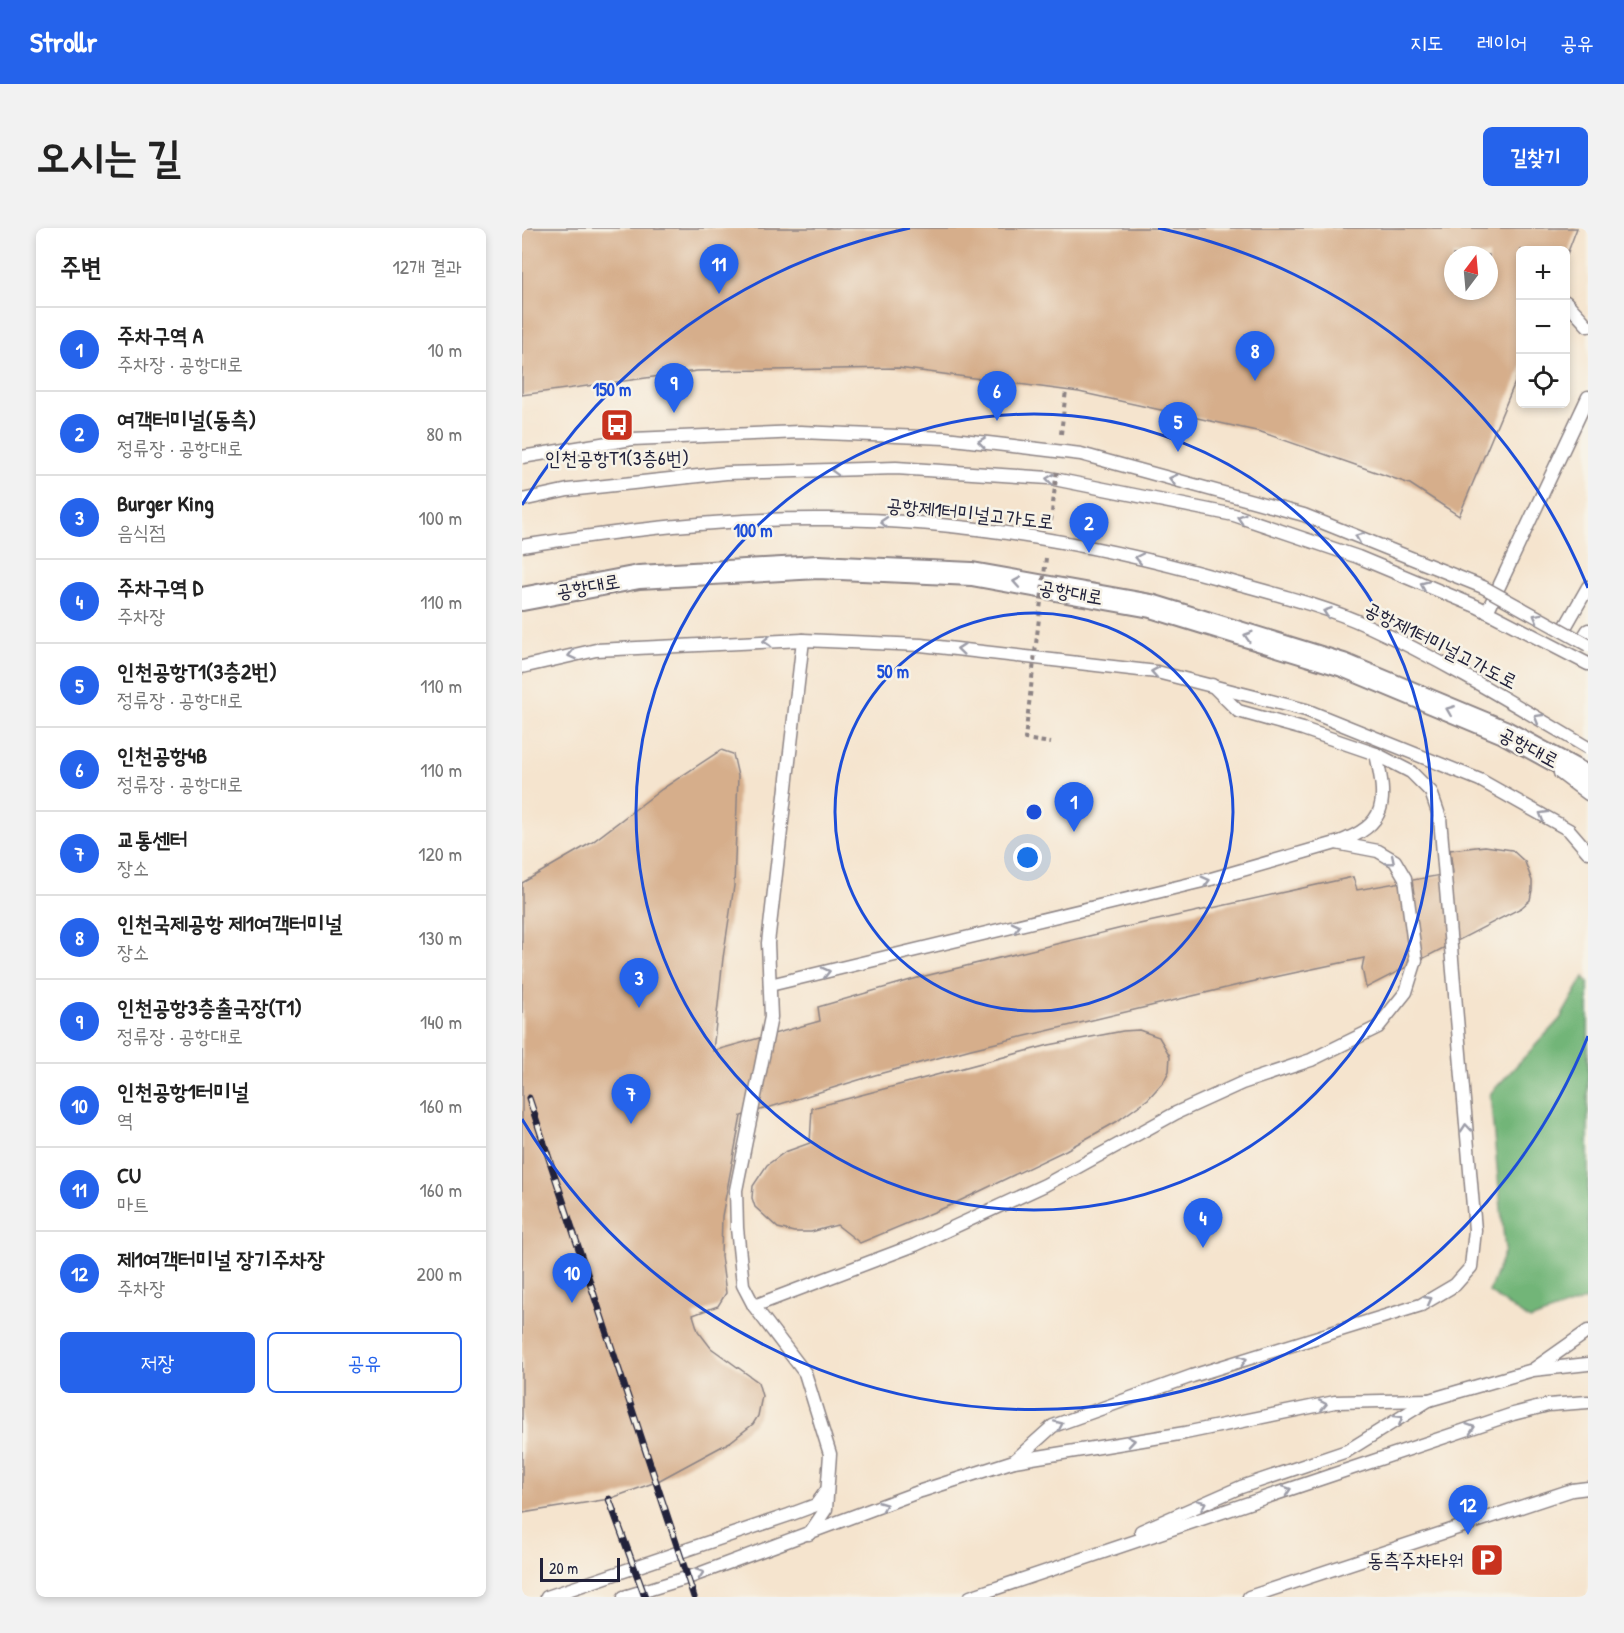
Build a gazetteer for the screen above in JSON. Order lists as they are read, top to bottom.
{
  "streets": {
    "street": ["공항대로"],
    "lane": ["공항제1터미널고가도로"]
  },
  "one_way": ["공항대로"],
  "places": {
    "bus stop": ["인천공항T1(3층6번)"],
    "parking": ["동측주차타워"]
  },
  "scale_bar": "20 m",
  "north": "top",
  "page": {
    "header": "Strollr",
    "nav": ["지도", "레이어", "공유"],
    "title": "오시는 길",
    "buttons": [
      "길찾기",
      ["저장", "공유"]
    ],
    "heading": ["주변", "12개 결과"],
    "pins": [
      "11",
      "8",
      "9",
      "6",
      "5",
      "2",
      "1",
      "3",
      "7",
      "4",
      "10",
      "12"
    ],
    "map_buttons": ["+", "−"],
    "list": [
      {
        "mark": "1",
        "name": "주차구역 A",
        "note": "주차장 · 공항대로",
        "value": "10 m"
      },
      {
        "mark": "2",
        "name": "여객터미널(동측)",
        "note": "정류장 · 공항대로",
        "value": "80 m"
      },
      {
        "mark": "3",
        "name": "Burger King",
        "note": "음식점",
        "value": "100 m"
      },
      {
        "mark": "4",
        "name": "주차구역 D",
        "note": "주차장",
        "value": "110 m"
      },
      {
        "mark": "5",
        "name": "인천공항T1(3층2번)",
        "note": "정류장 · 공항대로",
        "value": "110 m"
      },
      {
        "mark": "6",
        "name": "인천공항4B",
        "note": "정류장 · 공항대로",
        "value": "110 m"
      },
      {
        "mark": "7",
        "name": "교통센터",
        "note": "장소",
        "value": "120 m"
      },
      {
        "mark": "8",
        "name": "인천국제공항 제1여객터미널",
        "note": "장소",
        "value": "130 m"
      },
      {
        "mark": "9",
        "name": "인천공항3층출국장(T1)",
        "note": "정류장 · 공항대로",
        "value": "140 m"
      },
      {
        "mark": "10",
        "name": "인천공항1터미널",
        "note": "역",
        "value": "160 m"
      },
      {
        "mark": "11",
        "name": "CU",
        "note": "마트",
        "value": "160 m"
      },
      {
        "mark": "12",
        "name": "제1여객터미널 장기주차장",
        "note": "주차장",
        "value": "200 m"
      }
    ],
    "scale": "20 m"
  },
  "rings": ["150 m", "100 m", "50 m"]
}
